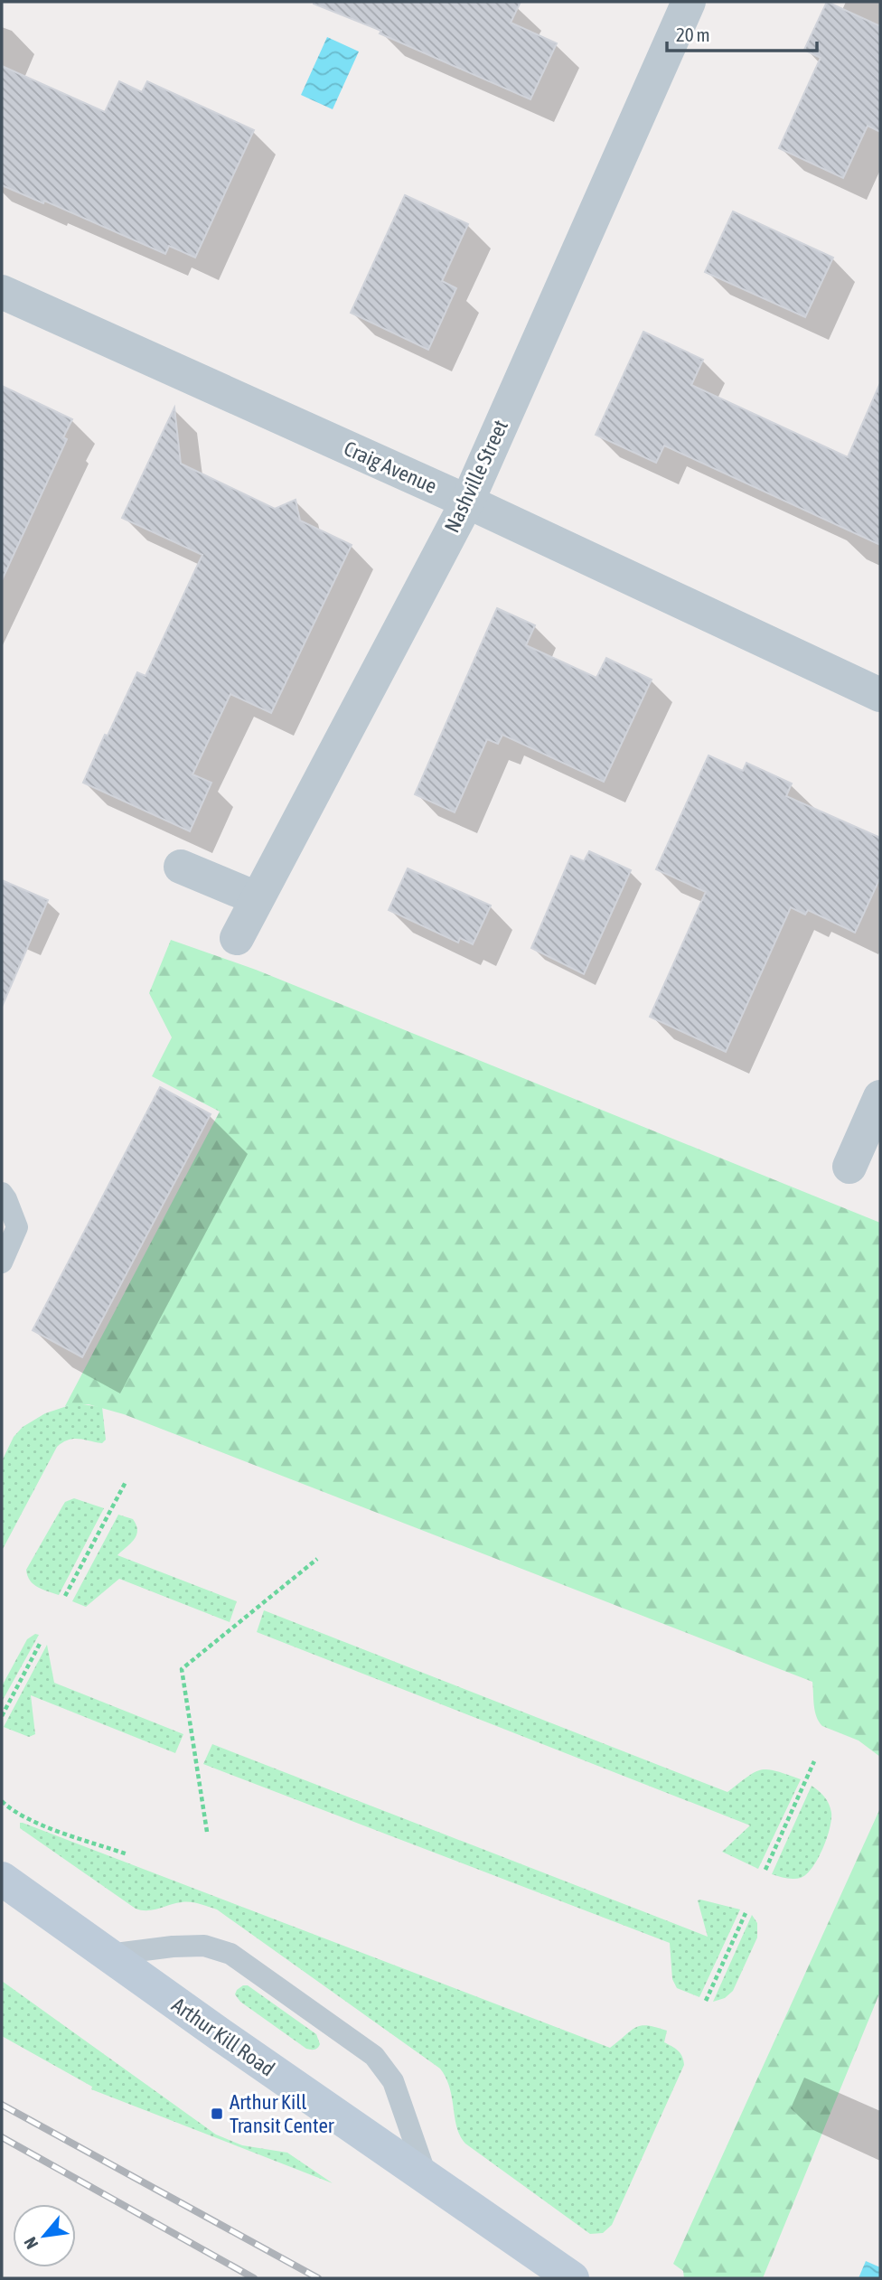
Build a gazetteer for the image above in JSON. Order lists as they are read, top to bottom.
{
  "streets": {
    "street": ["Craig Avenue", "Nashville Street", "Arthur Kill Road"]
  },
  "crossings": [
    ["Craig Avenue", "Nashville Street"]
  ],
  "places": {
    "transit": ["Arthur Kill Transit Center"]
  },
  "scale_bar": "20 m",
  "north": "bottom left"
}
